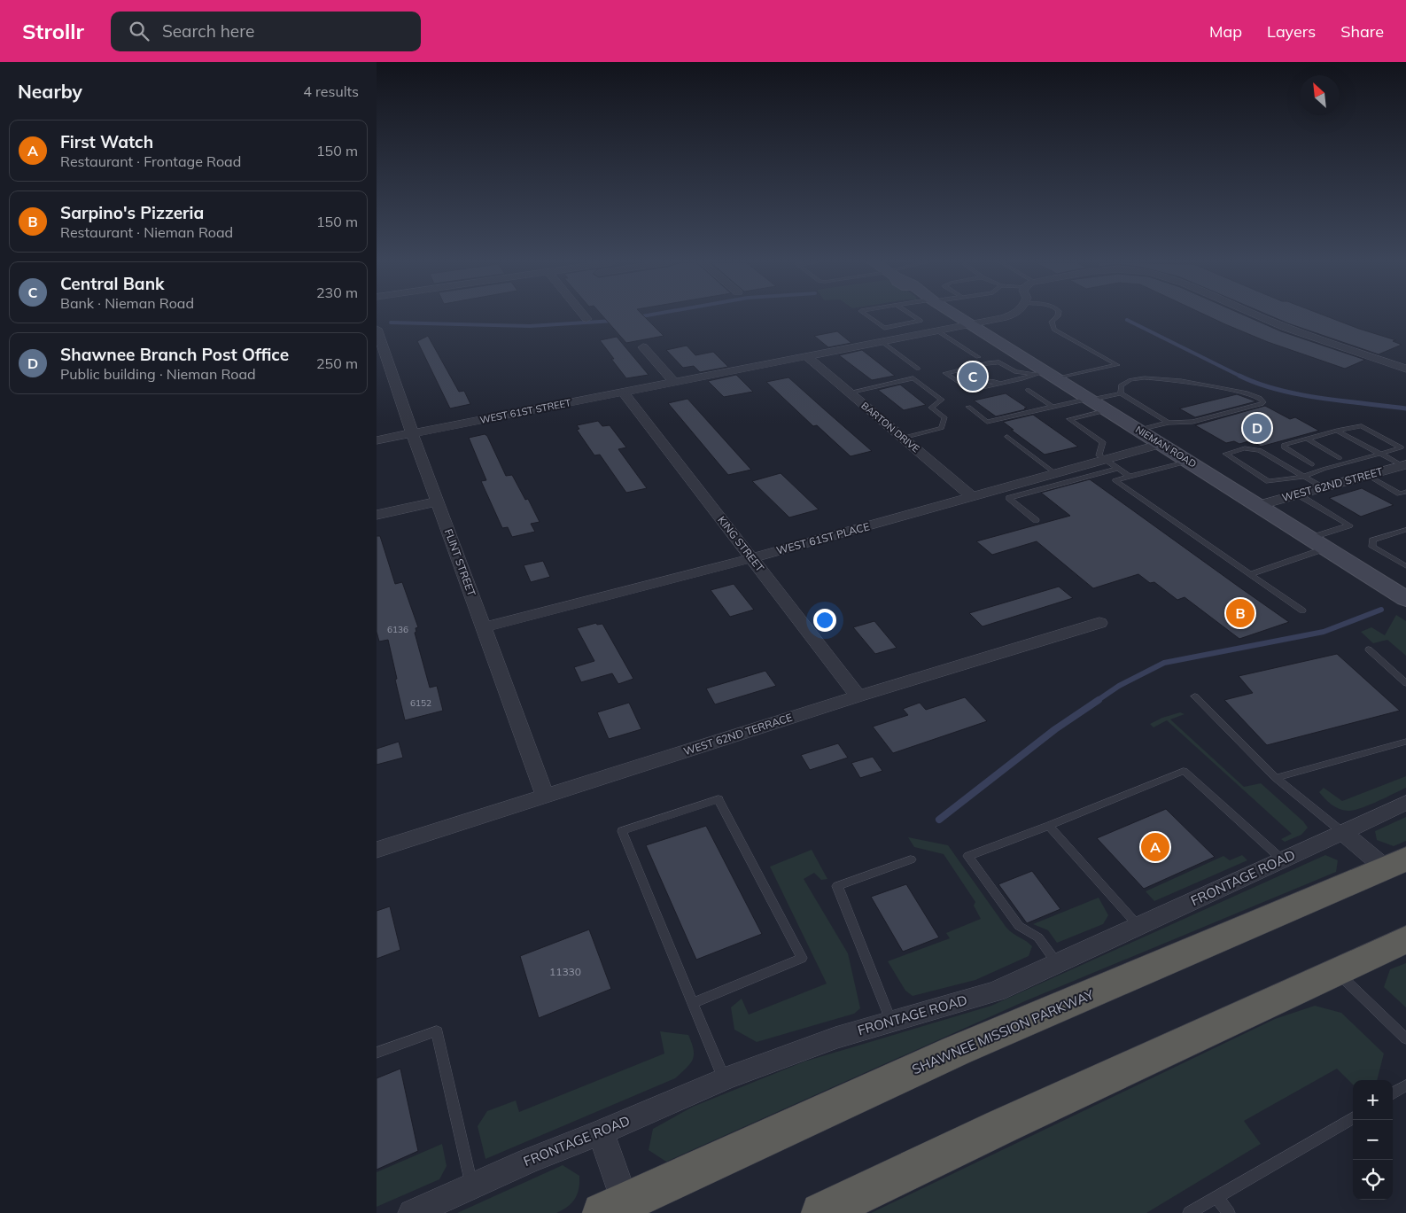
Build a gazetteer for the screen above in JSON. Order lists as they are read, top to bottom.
{
  "streets": {
    "highway": ["SHAWNEE MISSION PARKWAY"],
    "main road": ["NIEMAN ROAD"],
    "street": [
      "WEST 61ST STREET",
      "BARTON DRIVE",
      "WEST 62ND STREET",
      "WEST 61ST PLACE",
      "KING STREET",
      "FLINT STREET",
      "WEST 62ND TERRACE",
      "FRONTAGE ROAD"
    ]
  },
  "crossings": [
    ["WEST 61ST STREET", "BARTON DRIVE"],
    ["WEST 61ST STREET", "NIEMAN ROAD"],
    ["WEST 61ST STREET", "KING STREET"],
    ["WEST 61ST STREET", "FLINT STREET"],
    ["BARTON DRIVE", "WEST 61ST PLACE"],
    ["NIEMAN ROAD", "WEST 62ND STREET"],
    ["NIEMAN ROAD", "WEST 61ST PLACE"],
    ["WEST 61ST PLACE", "KING STREET"],
    ["WEST 61ST PLACE", "FLINT STREET"],
    ["KING STREET", "WEST 62ND TERRACE"],
    ["FLINT STREET", "WEST 62ND TERRACE"]
  ],
  "house_numbers": ["6136", "6152", "11330"],
  "north": "top left",
  "page": {
    "header": "Strollr",
    "search": "Search here",
    "nav": ["Map", "Layers", "Share"],
    "heading": ["Nearby", "4 results"],
    "list": [
      {
        "mark": "A",
        "name": "First Watch",
        "note": "Restaurant · Frontage Road",
        "value": "150 m"
      },
      {
        "mark": "B",
        "name": "Sarpino's Pizzeria",
        "note": "Restaurant · Nieman Road",
        "value": "150 m"
      },
      {
        "mark": "C",
        "name": "Central Bank",
        "note": "Bank · Nieman Road",
        "value": "230 m"
      },
      {
        "mark": "D",
        "name": "Shawnee Branch Post Office",
        "note": "Public building · Nieman Road",
        "value": "250 m"
      }
    ],
    "pins": [
      "C",
      "D",
      "B",
      "A"
    ],
    "map_buttons": ["+", "−"]
  }
}
